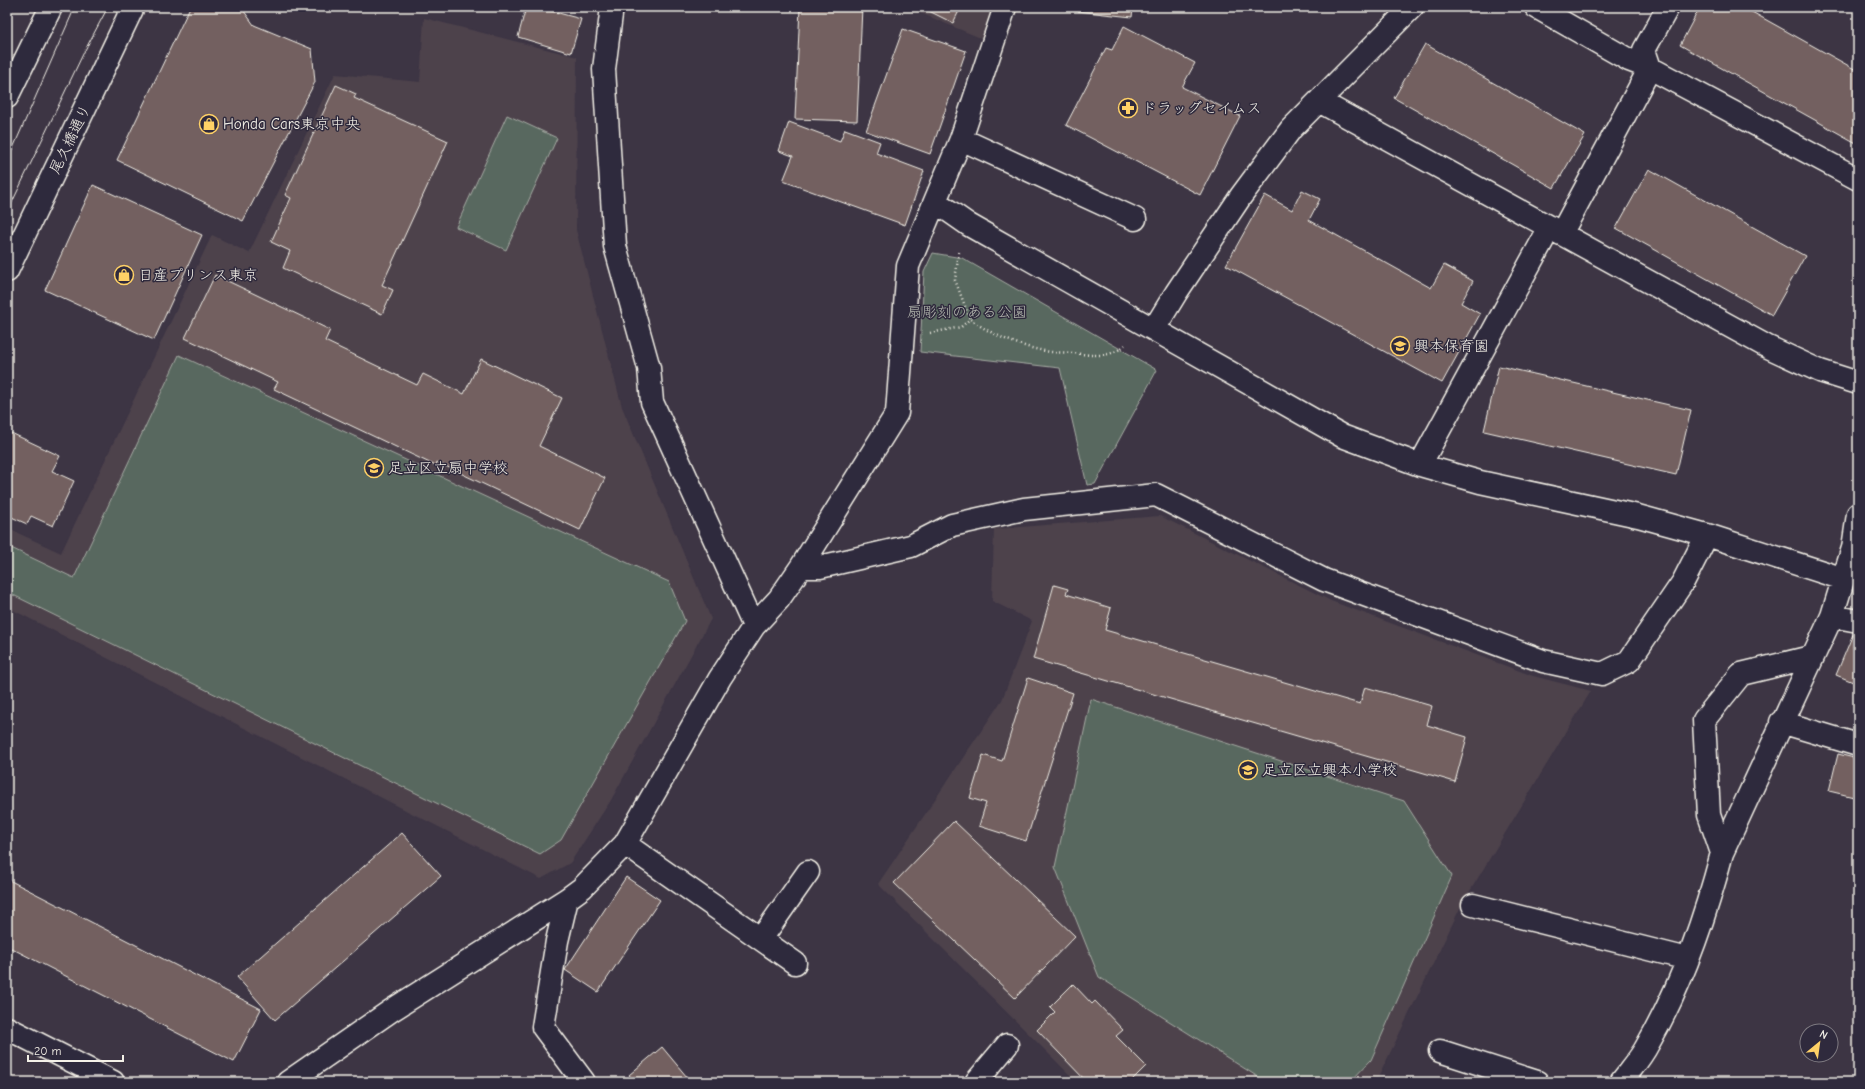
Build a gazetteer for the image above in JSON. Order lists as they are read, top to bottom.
{
  "streets": {
    "street": ["尾久橋通り"]
  },
  "parks": ["扇彫刻のある公園"],
  "places": {
    "pharmacy": ["ドラッグセイムス"],
    "shop": ["Honda Cars東京中央", "日産プリンス東京"],
    "school or university": ["興本保育園", "足立区立扇中学校", "足立区立興本小学校"]
  },
  "scale_bar": "20 m",
  "north": "top right"
}
